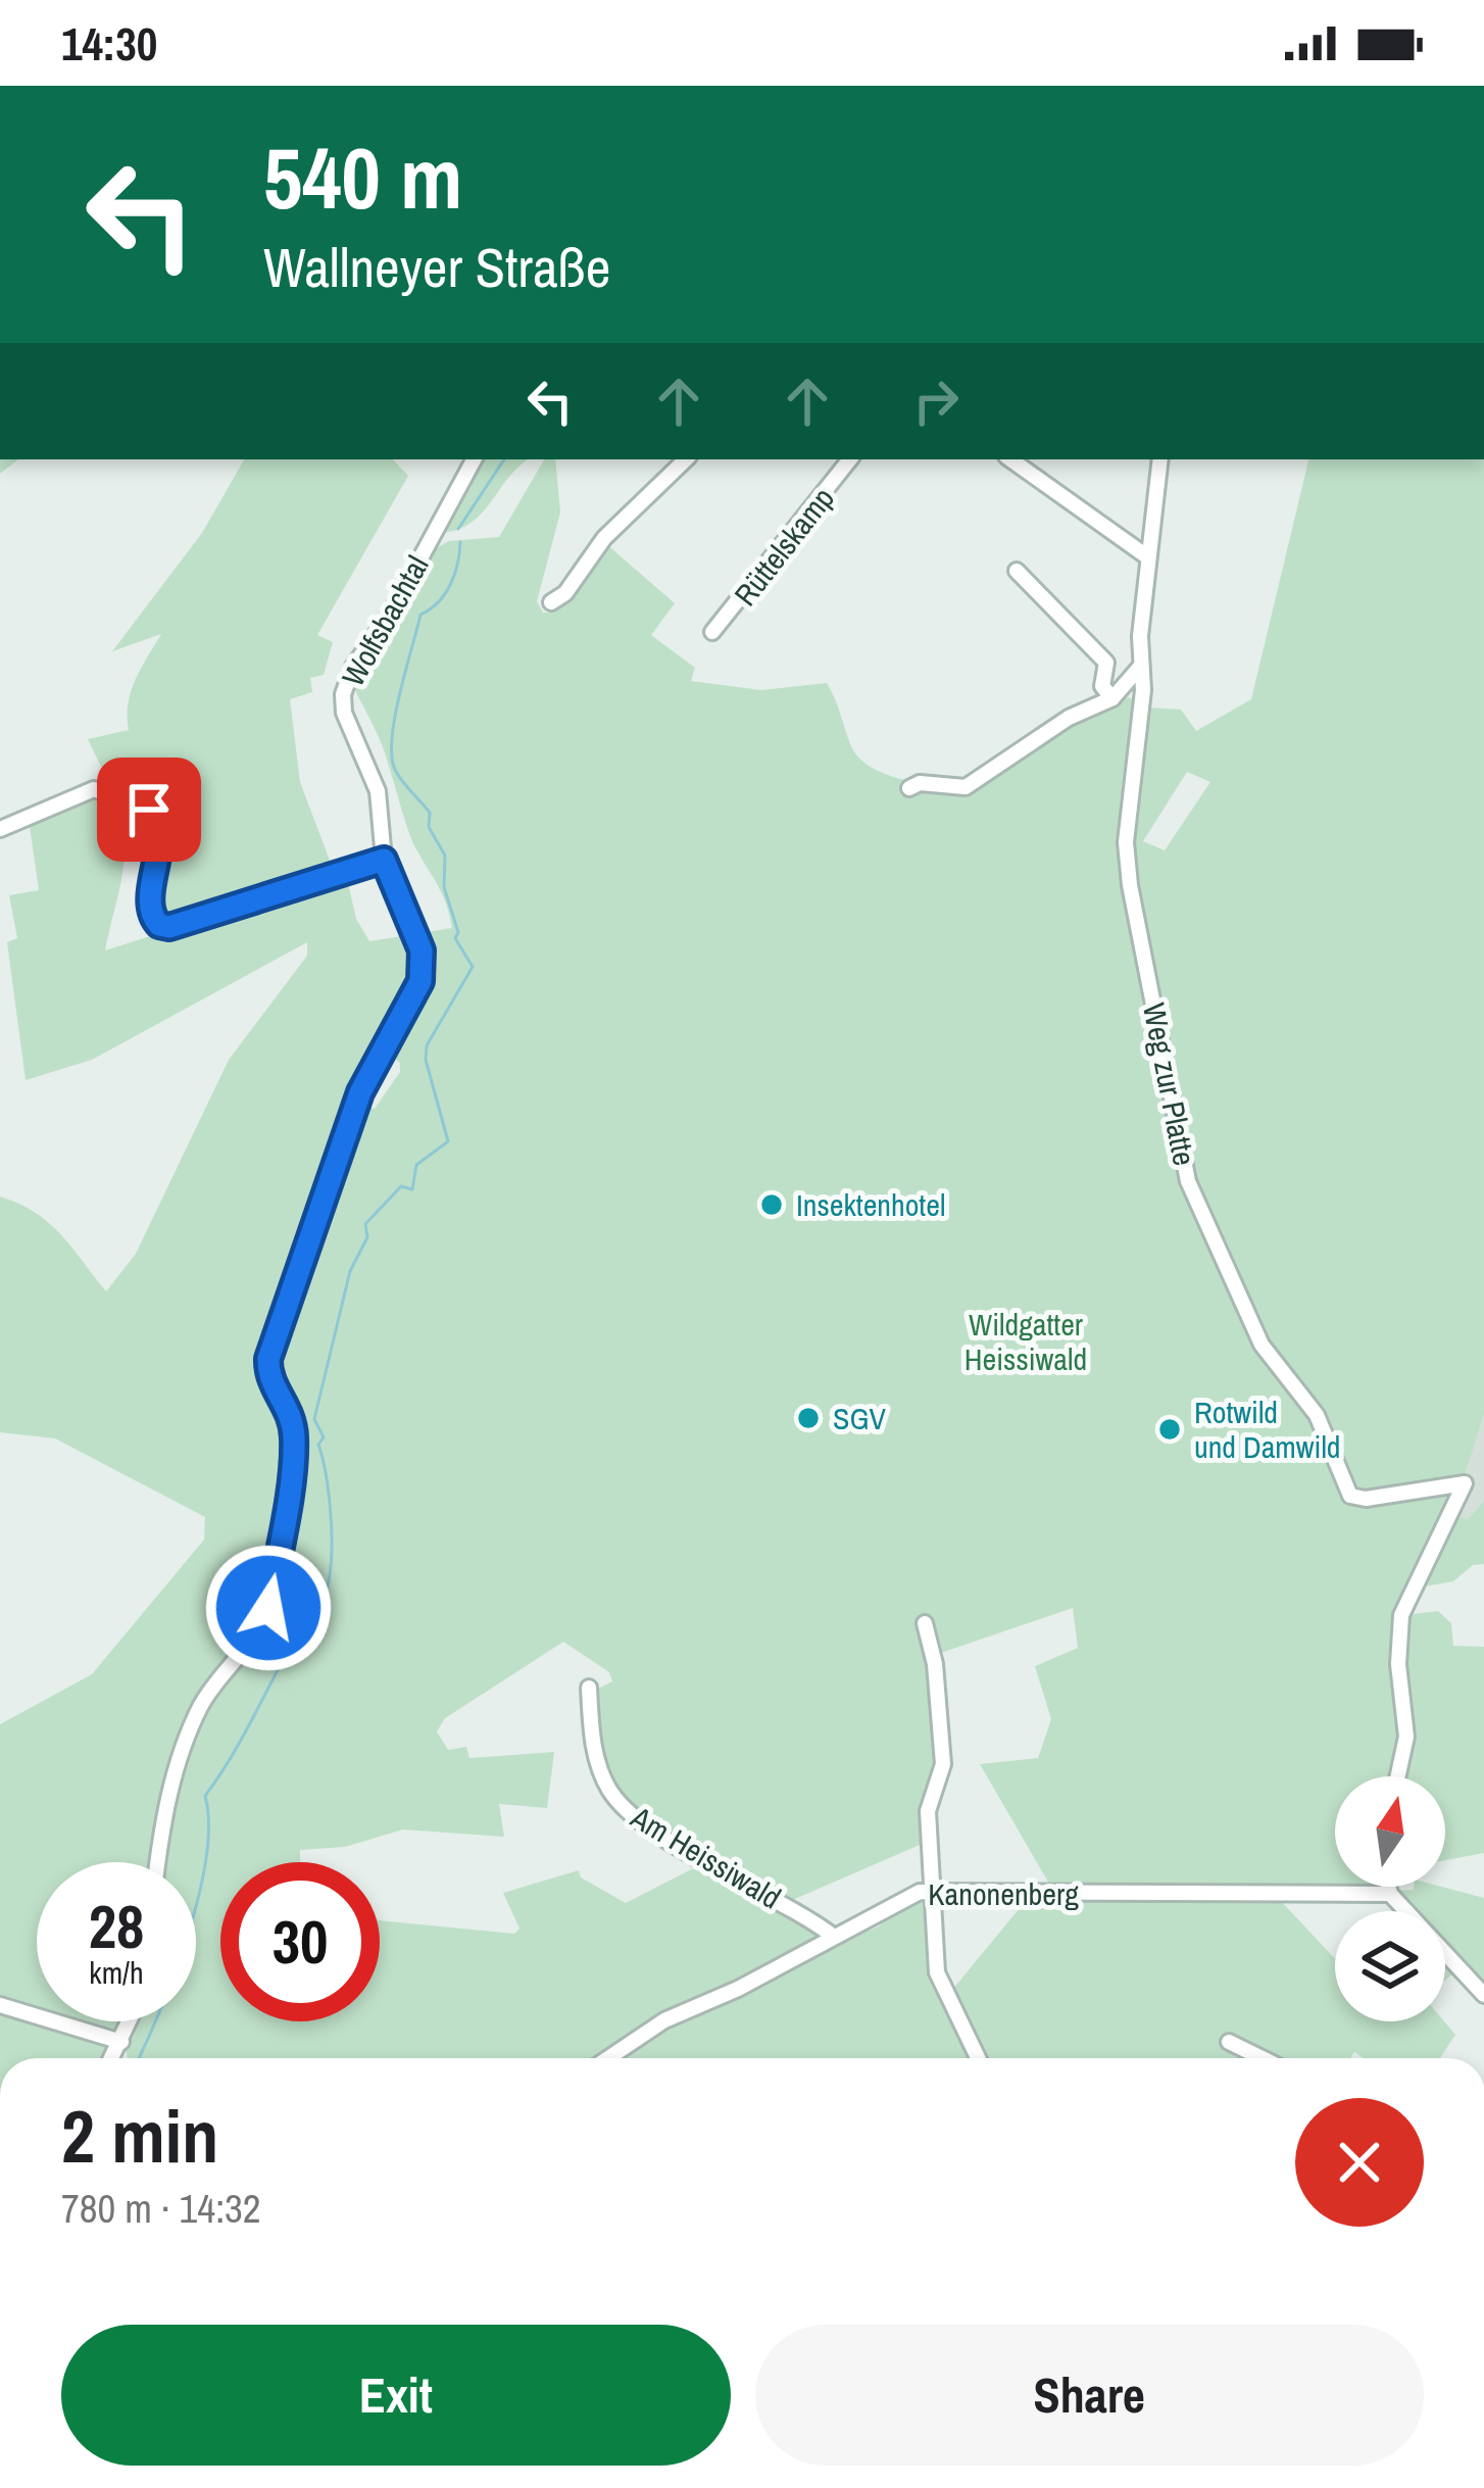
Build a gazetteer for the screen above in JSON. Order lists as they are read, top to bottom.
{
  "streets": {
    "street": [
      "Rüttelskamp",
      "Wolfsbachtal",
      "Weg zur Platte",
      "Am Heissiwald",
      "Kanonenberg"
    ]
  },
  "crossings": [
    ["Am Heissiwald", "Kanonenberg"]
  ],
  "parks": ["Wildgatter Heissiwald"],
  "places": ["Insektenhotel", "SGV", "Rotwild und Damwild"],
  "north": "top",
  "page": {
    "status": "14:30",
    "turn": ["540 m", "Wallneyer Straße"],
    "speed": "28 km/h",
    "limit": "30",
    "heading": ["2 min", "780 m · 14:32"],
    "buttons": ["Exit", "Share"]
  }
}
